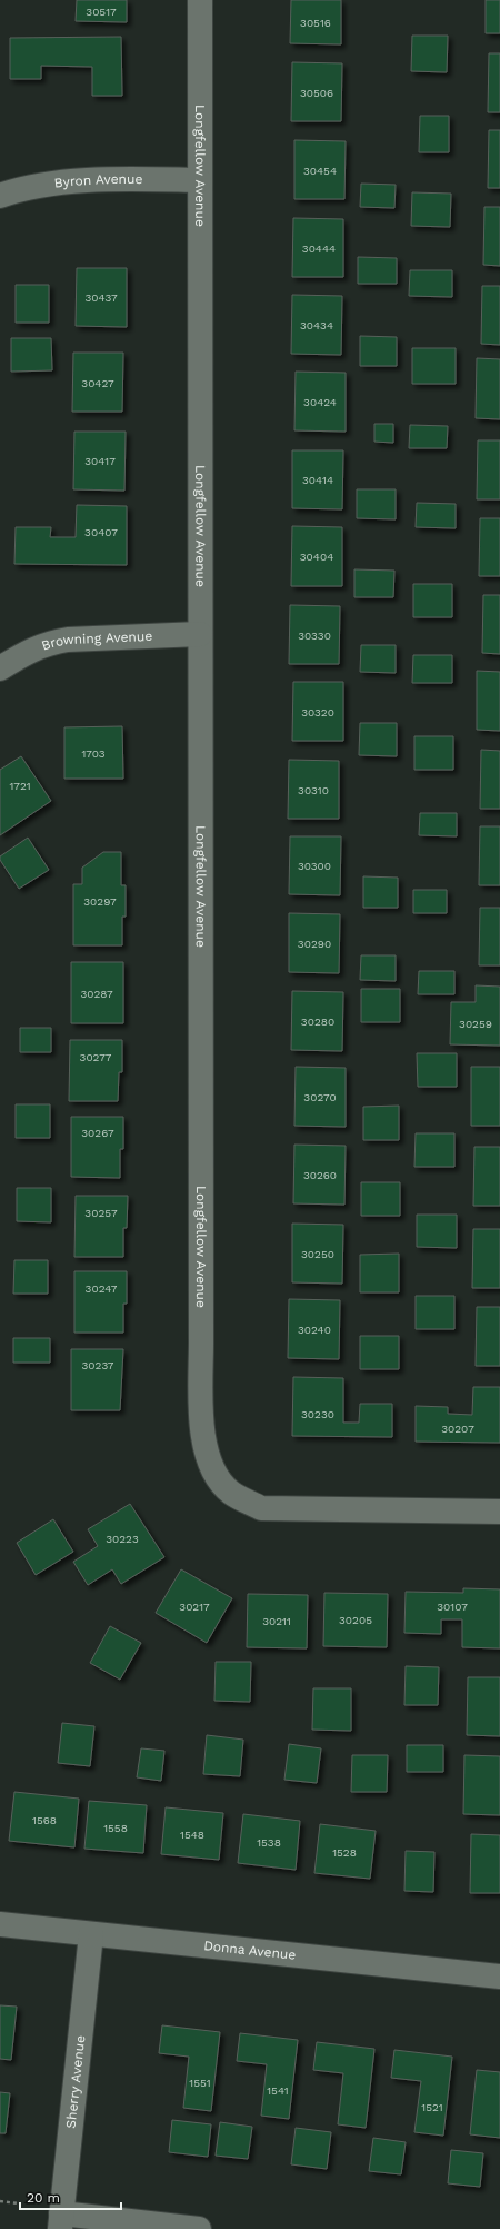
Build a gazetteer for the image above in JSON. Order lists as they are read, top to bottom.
{
  "streets": {
    "street": [
      "Longfellow Avenue",
      "Byron Avenue",
      "Browning Avenue",
      "Donna Avenue",
      "Sherry Avenue"
    ]
  },
  "crossings": [
    ["Longfellow Avenue", "Byron Avenue"],
    ["Longfellow Avenue", "Browning Avenue"],
    ["Donna Avenue", "Sherry Avenue"]
  ],
  "house_numbers": [
    "30517",
    "30516",
    "30506",
    "30454",
    "30444",
    "30437",
    "30434",
    "30427",
    "30424",
    "30417",
    "30414",
    "30407",
    "30404",
    "30330",
    "30320",
    "1703",
    "1721",
    "30310",
    "30300",
    "30297",
    "30290",
    "30287",
    "30280",
    "30259",
    "30277",
    "30270",
    "30267",
    "30260",
    "30257",
    "30250",
    "30247",
    "30240",
    "30237",
    "30230",
    "30207",
    "30223",
    "30217",
    "30107",
    "30205",
    "30211",
    "1568",
    "1558",
    "1548",
    "1538",
    "1528",
    "1551",
    "1541",
    "1521"
  ],
  "scale_bar": "20 m"
}
